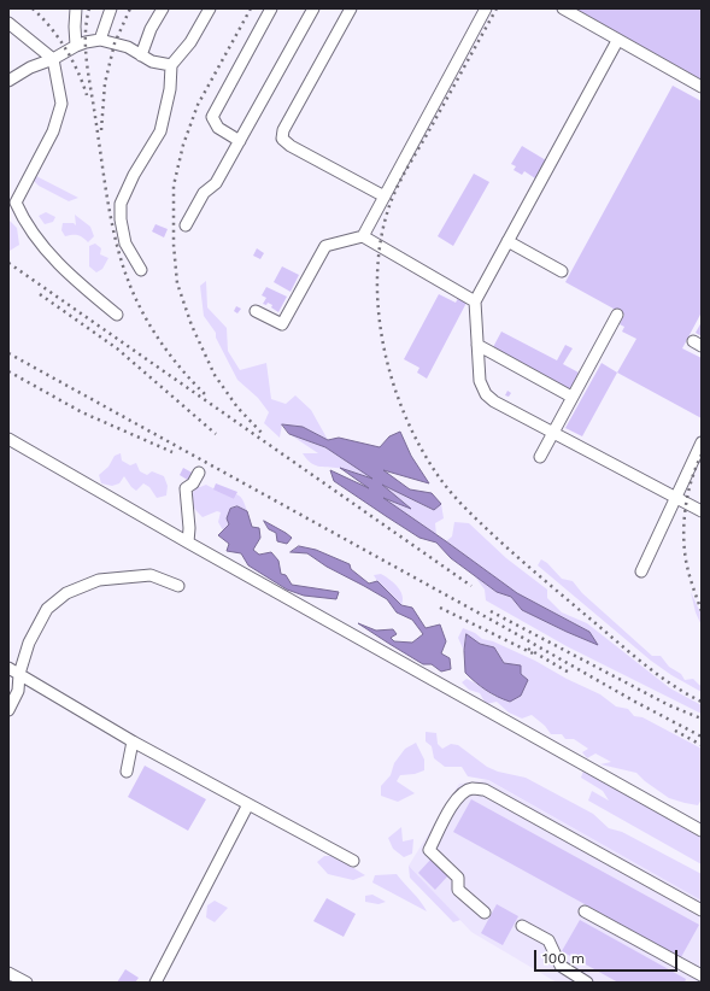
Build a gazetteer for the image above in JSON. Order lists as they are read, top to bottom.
{
  "scale_bar": "100 m"
}
